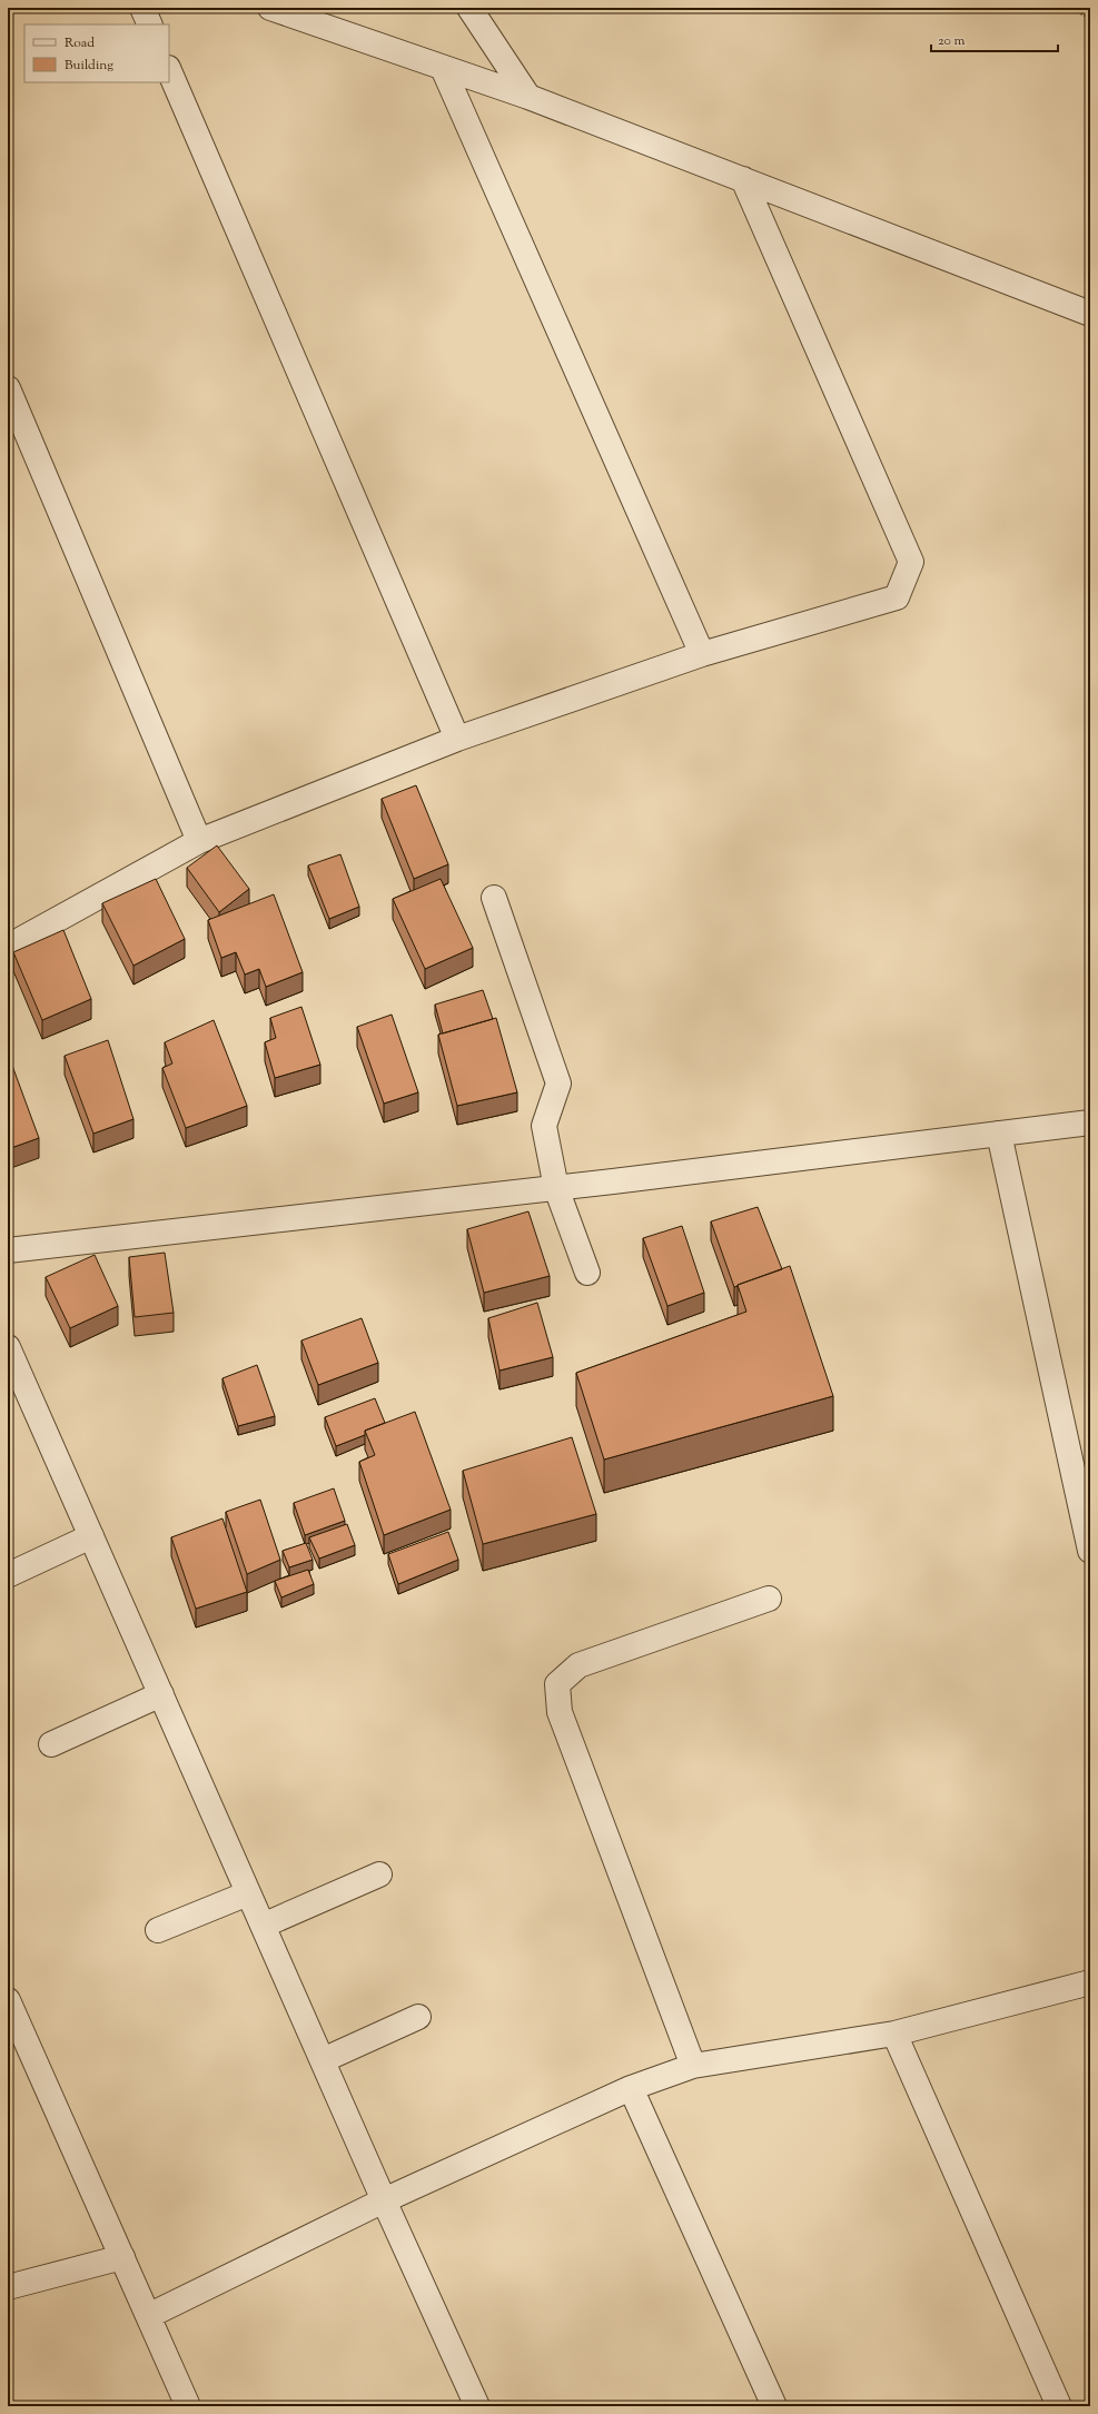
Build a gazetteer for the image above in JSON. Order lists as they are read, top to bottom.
{
  "legend": ["Road", "Building"],
  "scale_bar": "20 m"
}
